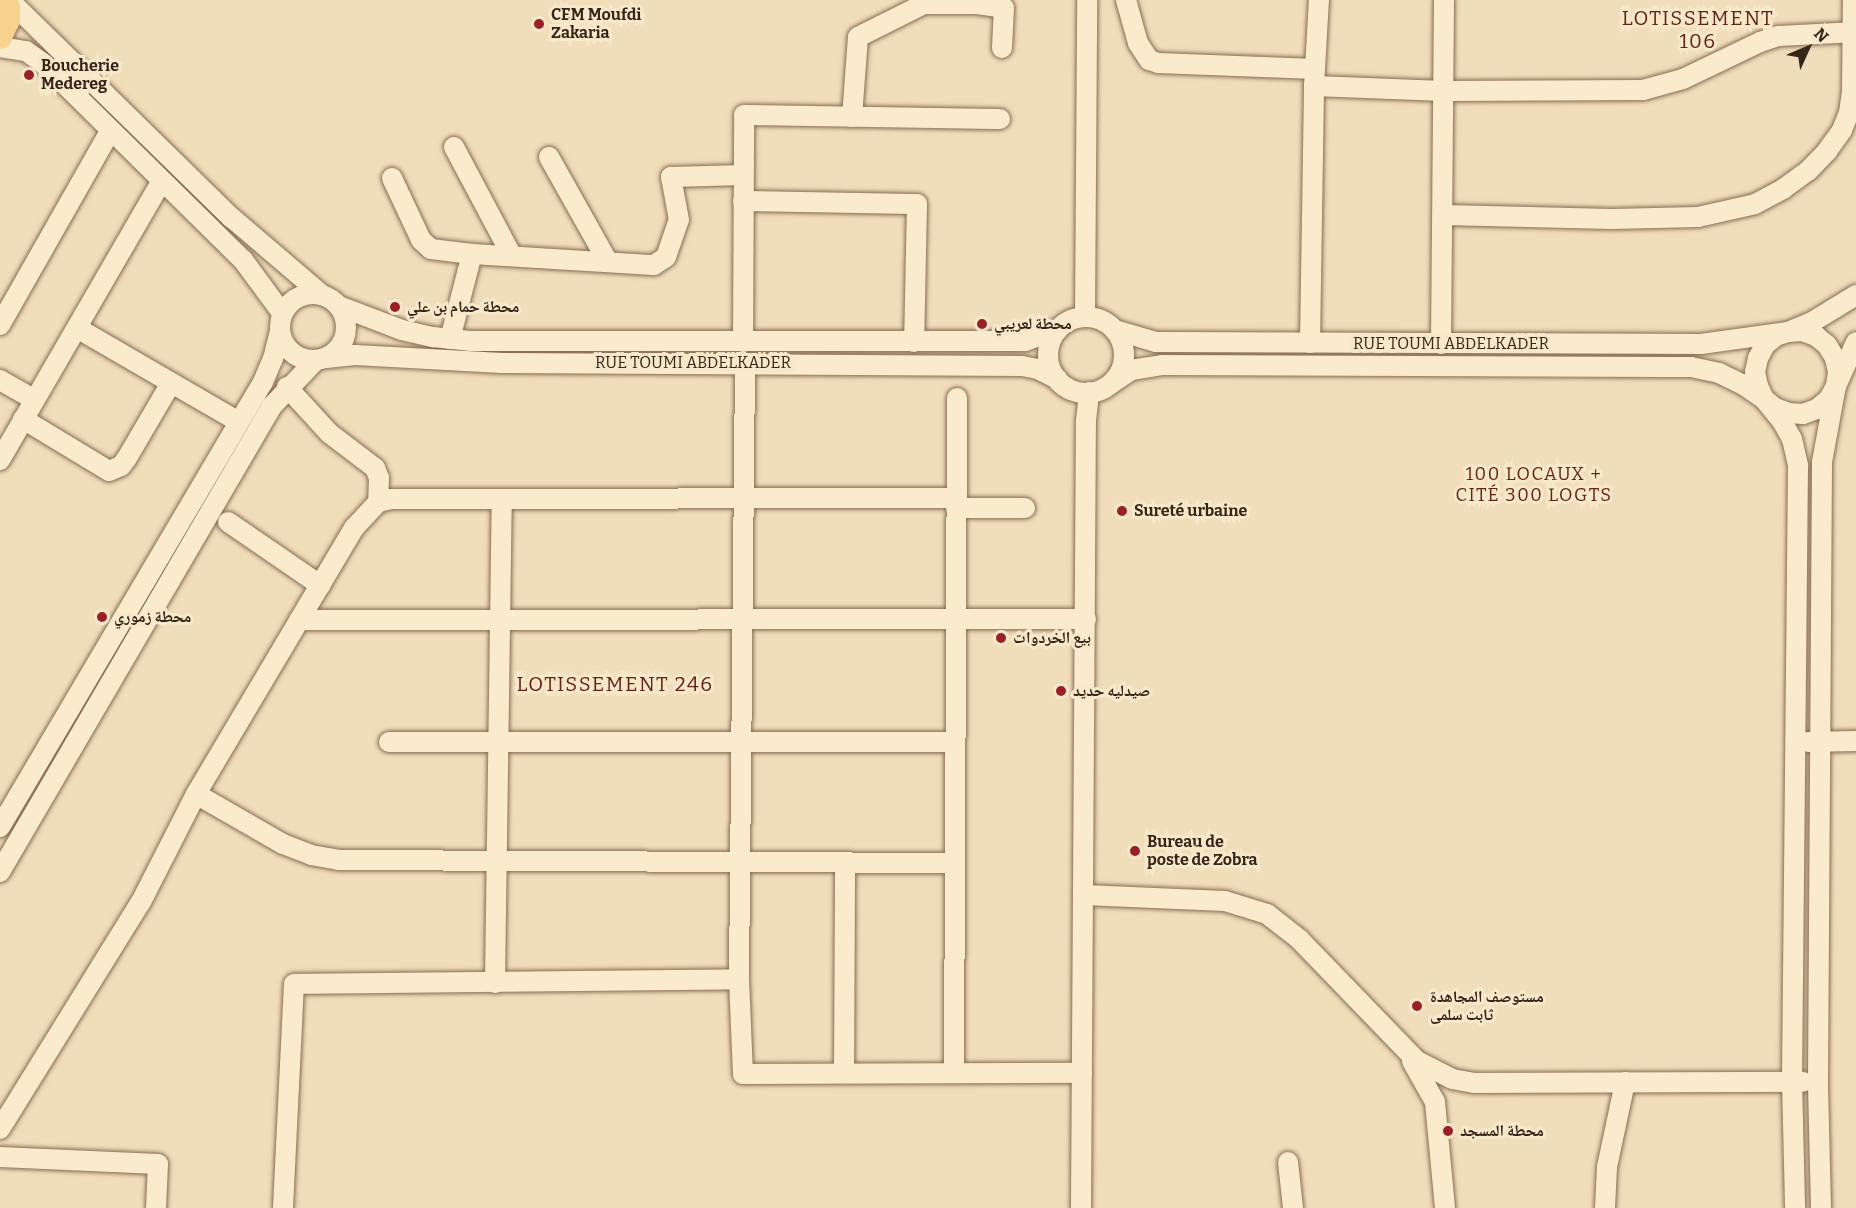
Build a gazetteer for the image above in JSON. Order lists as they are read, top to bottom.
{
  "streets": {
    "street": ["RUE TOUMI ABDELKADER"]
  },
  "districts": ["LOTISSEMENT 106", "100 LOCAUX + CITÉ 300 LOGTS", "LOTISSEMENT 246"],
  "places": [
    "CEM Moufdi Zakaria",
    "Boucherie Medereg",
    "محطة حمام بن علي",
    "محطة لعريبي",
    "Sureté urbaine",
    "محطة زموري",
    "بيع الخردوات",
    "صيدليه حديد",
    "Bureau de poste de Zobra",
    "مستوصف المجاهدة ثابت سلمى",
    "محطة المسجد"
  ],
  "north": "top right"
}
